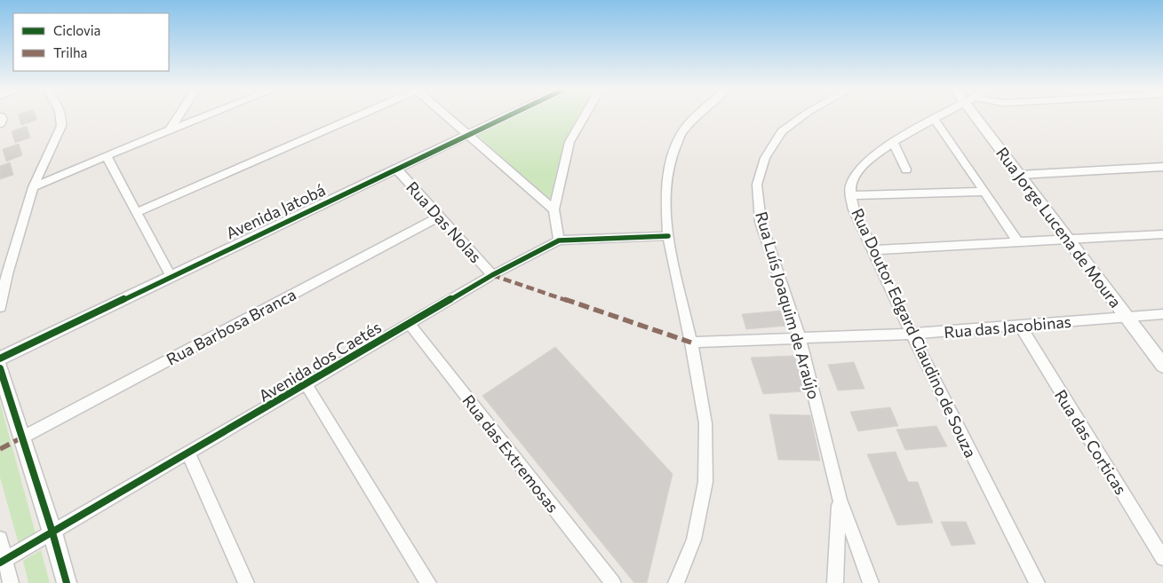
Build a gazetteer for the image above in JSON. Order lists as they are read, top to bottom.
{
  "streets": {
    "street": [
      "Avenida Jatobá",
      "Rua Das Nolas",
      "Rua Jorge Lucena de Moura",
      "Rua Luís Joaquim de Araújo",
      "Rua Barbosa Branca",
      "Rua das Jacobinas",
      "Rua Doutor Edgard Claudino de Souza",
      "Avenida dos Caetés",
      "Rua das Corticas",
      "Rua das Extremosas"
    ]
  },
  "crossings": [
    ["Avenida Jatobá", "Rua Das Nolas"],
    ["Rua Das Nolas", "Rua Barbosa Branca"],
    ["Rua Das Nolas", "Avenida dos Caetés"],
    ["Rua Jorge Lucena de Moura", "Rua das Jacobinas"],
    ["Rua Luís Joaquim de Araújo", "Rua das Jacobinas"],
    ["Rua das Jacobinas", "Rua Doutor Edgard Claudino de Souza"],
    ["Rua das Jacobinas", "Rua das Corticas"],
    ["Avenida dos Caetés", "Rua das Extremosas"]
  ],
  "legend": ["Ciclovia", "Trilha"]
}
